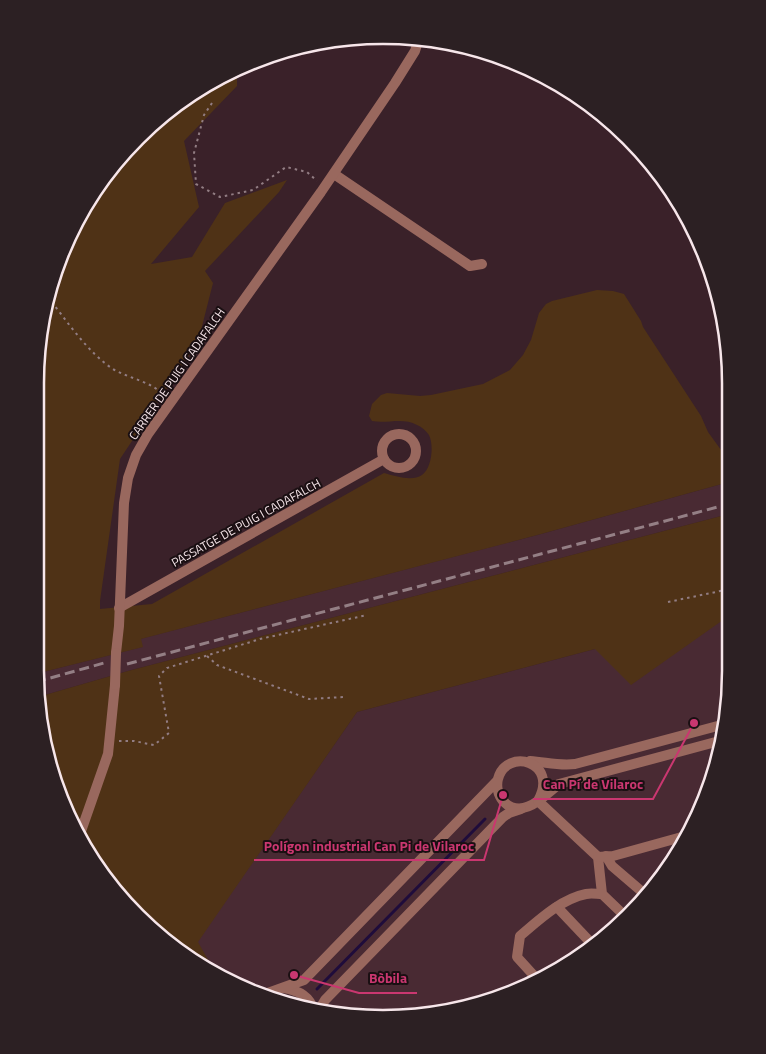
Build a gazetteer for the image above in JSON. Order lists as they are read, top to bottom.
{
  "streets": {
    "street": ["CARRER DE PUIG I CADAFALCH", "PASSATGE DE PUIG I CADAFALCH"]
  },
  "crossings": [
    ["CARRER DE PUIG I CADAFALCH", "PASSATGE DE PUIG I CADAFALCH"]
  ],
  "places": ["Can Pí de Vilaroc", "Polígon industrial Can Pi de Vilaroc", "Bòbila"]
}
